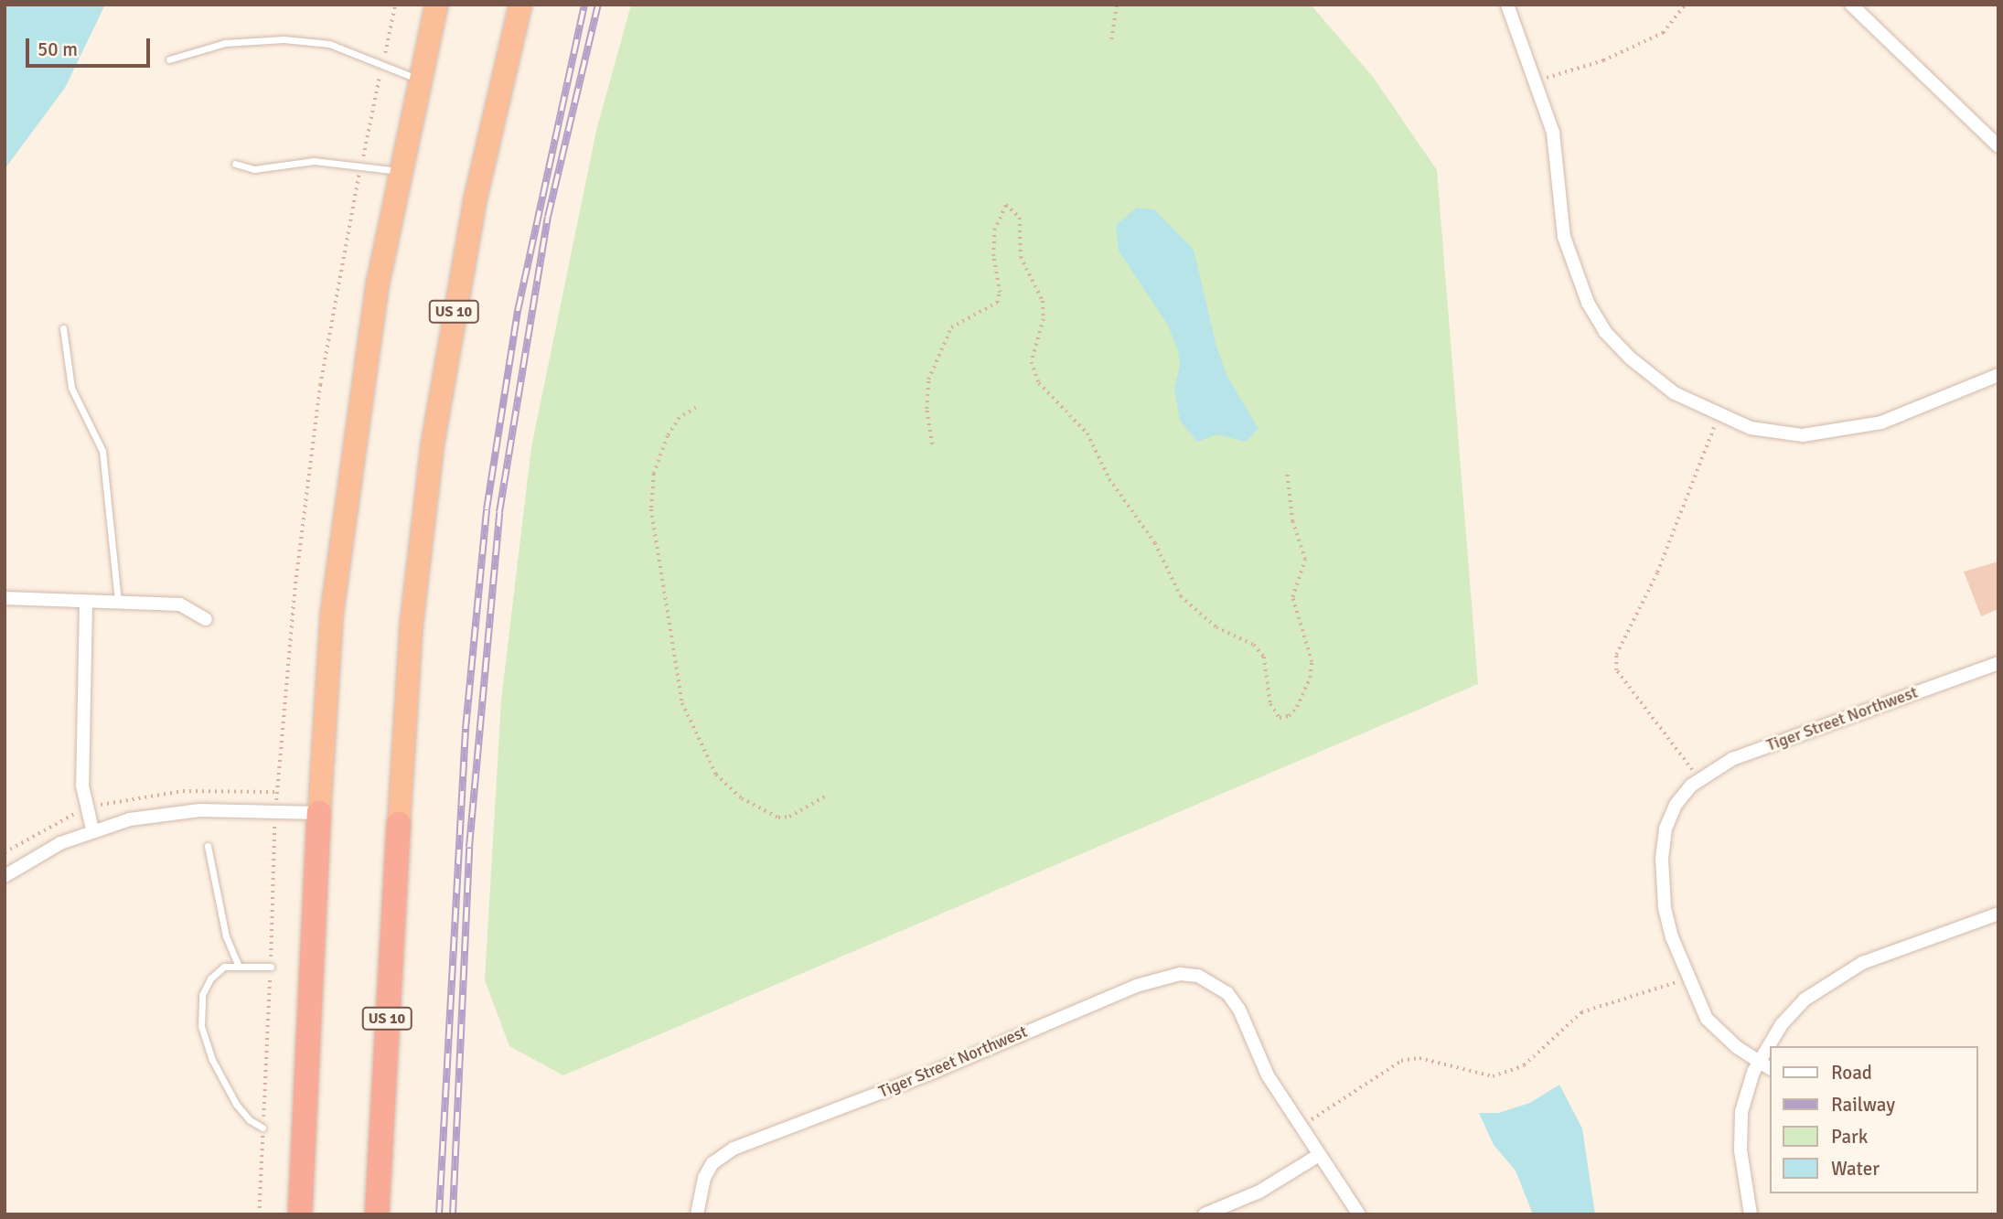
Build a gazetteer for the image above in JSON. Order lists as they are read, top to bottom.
{
  "streets": {
    "highway": ["US 10"],
    "street": ["Tiger Street Northwest"]
  },
  "legend": [
    "Road",
    "Railway",
    "Park",
    "Water"
  ],
  "scale_bar": "50 m"
}
